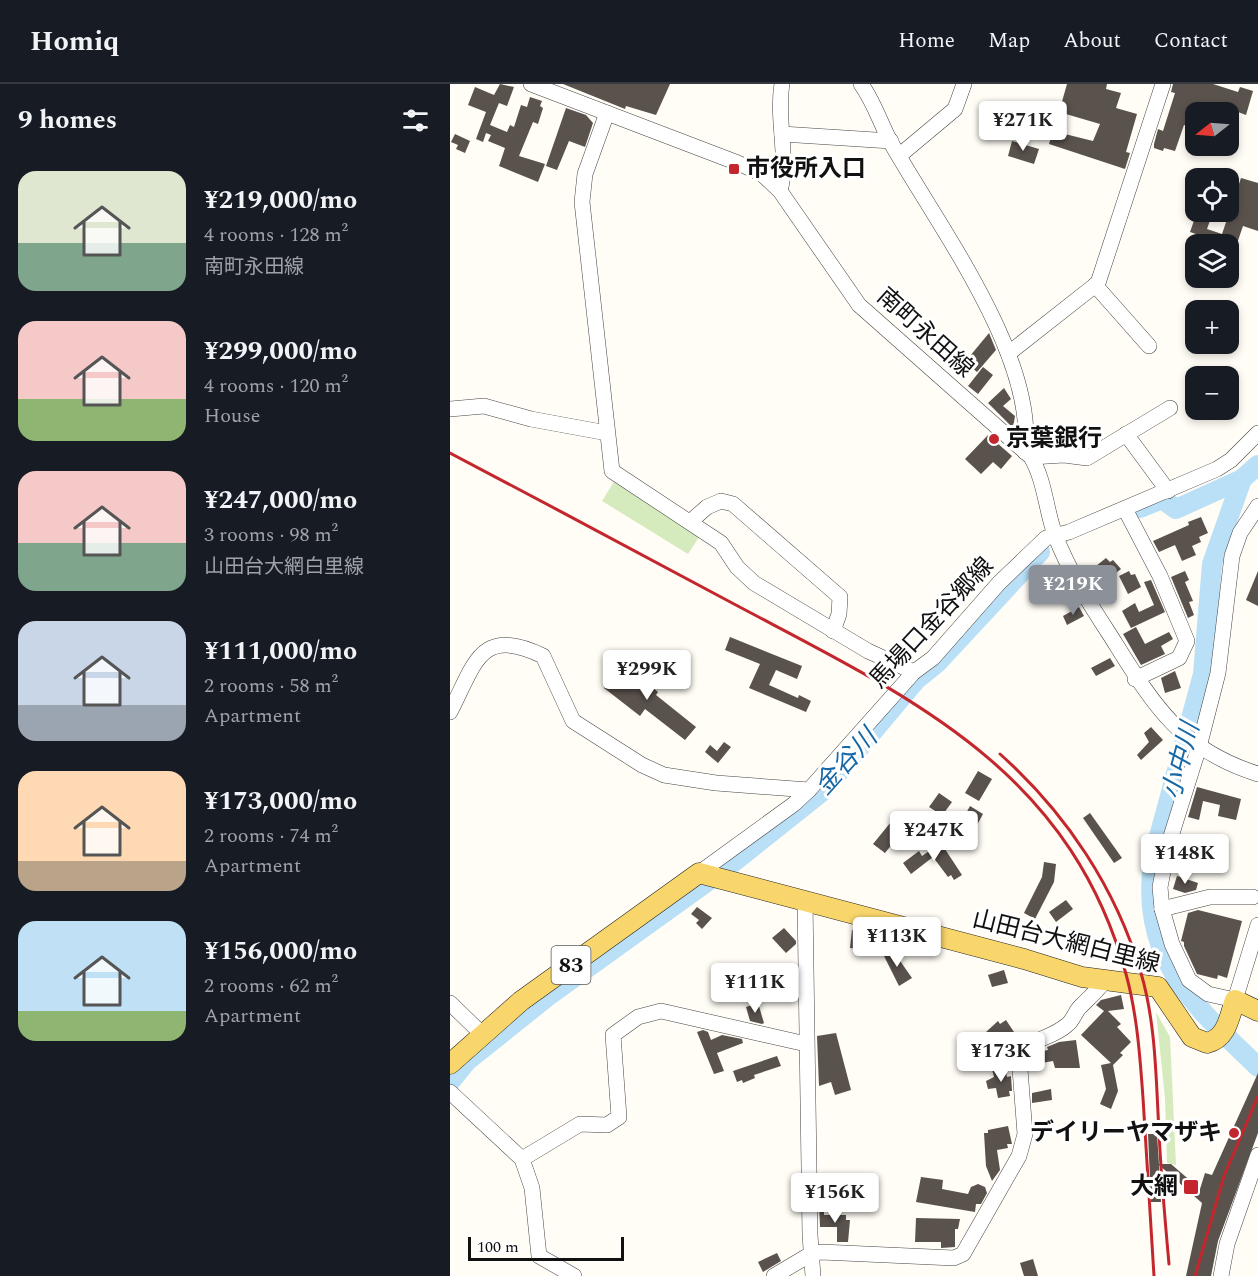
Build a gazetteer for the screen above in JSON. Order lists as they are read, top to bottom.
{
  "streets": {
    "main road": ["山田台大網白里線", "83"],
    "street": ["南町永田線", "馬場口金谷郷線"]
  },
  "crossings": [
    ["南町永田線", "馬場口金谷郷線"],
    ["馬場口金谷郷線", "山田台大網白里線"],
    ["馬場口金谷郷線", "83"],
    ["山田台大網白里線", "83"]
  ],
  "water": ["小中川", "金谷川"],
  "places": {
    "transit": ["市役所入口", "大網"],
    "other": ["京葉銀行", "デイリーヤマザキ"]
  },
  "scale_bar": "100 m",
  "north": "left",
  "page": {
    "header": "Homiq",
    "nav": [
      "Home",
      "Map",
      "About",
      "Contact"
    ],
    "heading": "9 homes",
    "price": [
      "¥271K",
      "¥219K",
      "¥299K",
      "¥247K",
      "¥148K",
      "¥113K",
      "¥111K",
      "¥173K",
      "¥156K"
    ],
    "map_buttons": ["+", "−"],
    "list": [
      {
        "name": "¥219,000/mo",
        "note": "4 rooms · 128 m² · 南町永田線"
      },
      {
        "name": "¥299,000/mo",
        "note": "4 rooms · 120 m² · House"
      },
      {
        "name": "¥247,000/mo",
        "note": "3 rooms · 98 m² · 山田台大網白里線"
      },
      {
        "name": "¥111,000/mo",
        "note": "2 rooms · 58 m² · Apartment"
      },
      {
        "name": "¥173,000/mo",
        "note": "2 rooms · 74 m² · Apartment"
      },
      {
        "name": "¥156,000/mo",
        "note": "2 rooms · 62 m² · Apartment"
      }
    ],
    "scale": "100 m"
  }
}
